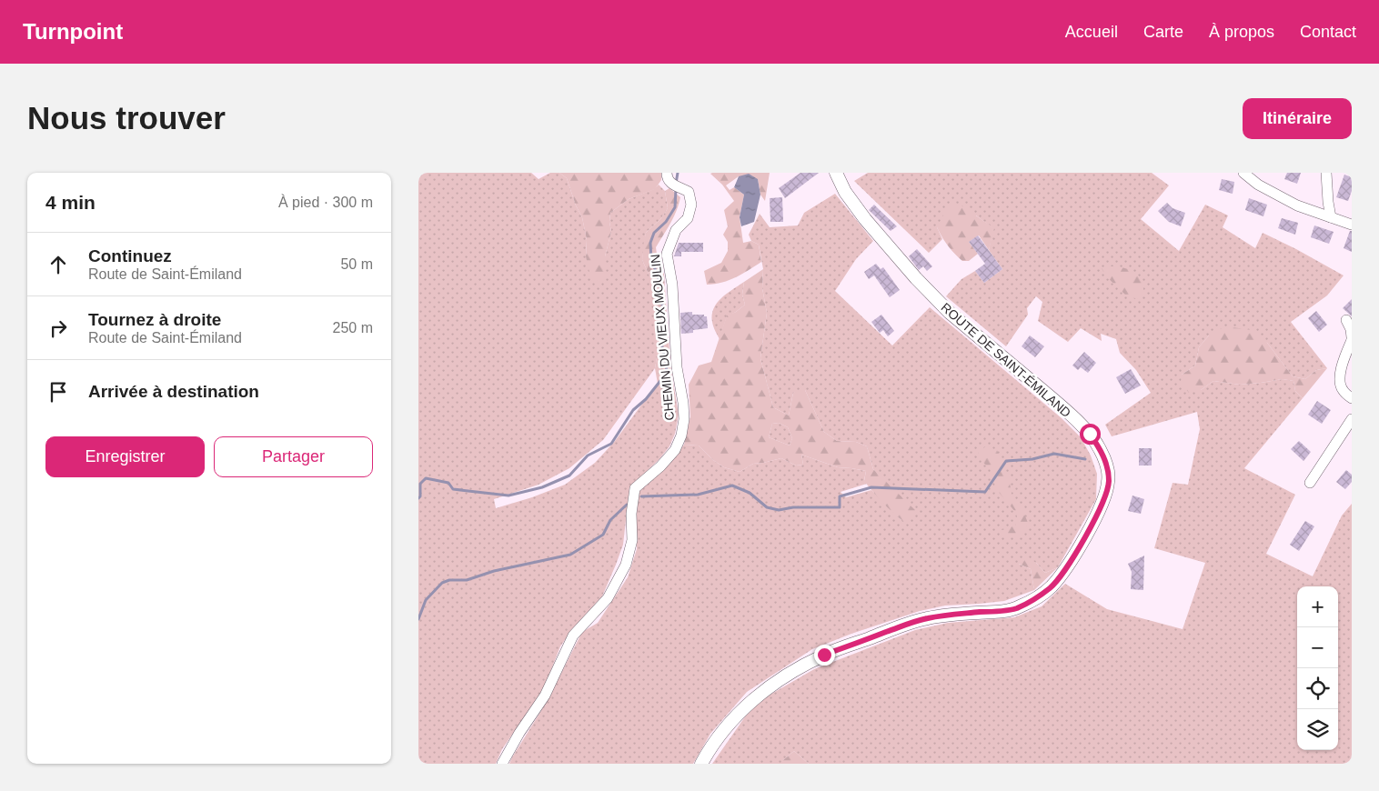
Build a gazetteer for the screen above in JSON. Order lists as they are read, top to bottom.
{
  "streets": {
    "main road": ["ROUTE DE SAINT-ÉMILAND"],
    "street": ["CHEMIN DU VIEUX MOULIN"]
  },
  "page": {
    "header": "Turnpoint",
    "nav": [
      "Accueil",
      "Carte",
      "À propos",
      "Contact"
    ],
    "buttons": [
      "Itinéraire",
      ["Enregistrer", "Partager"]
    ],
    "title": "Nous trouver",
    "heading": ["4 min", "À pied · 300 m"],
    "list": [
      ["Continuez", "Route de Saint-Émiland", "50 m"],
      ["Tournez à droite", "Route de Saint-Émiland", "250 m"],
      "Arrivée à destination"
    ],
    "map_buttons": ["+", "−"]
  }
}
